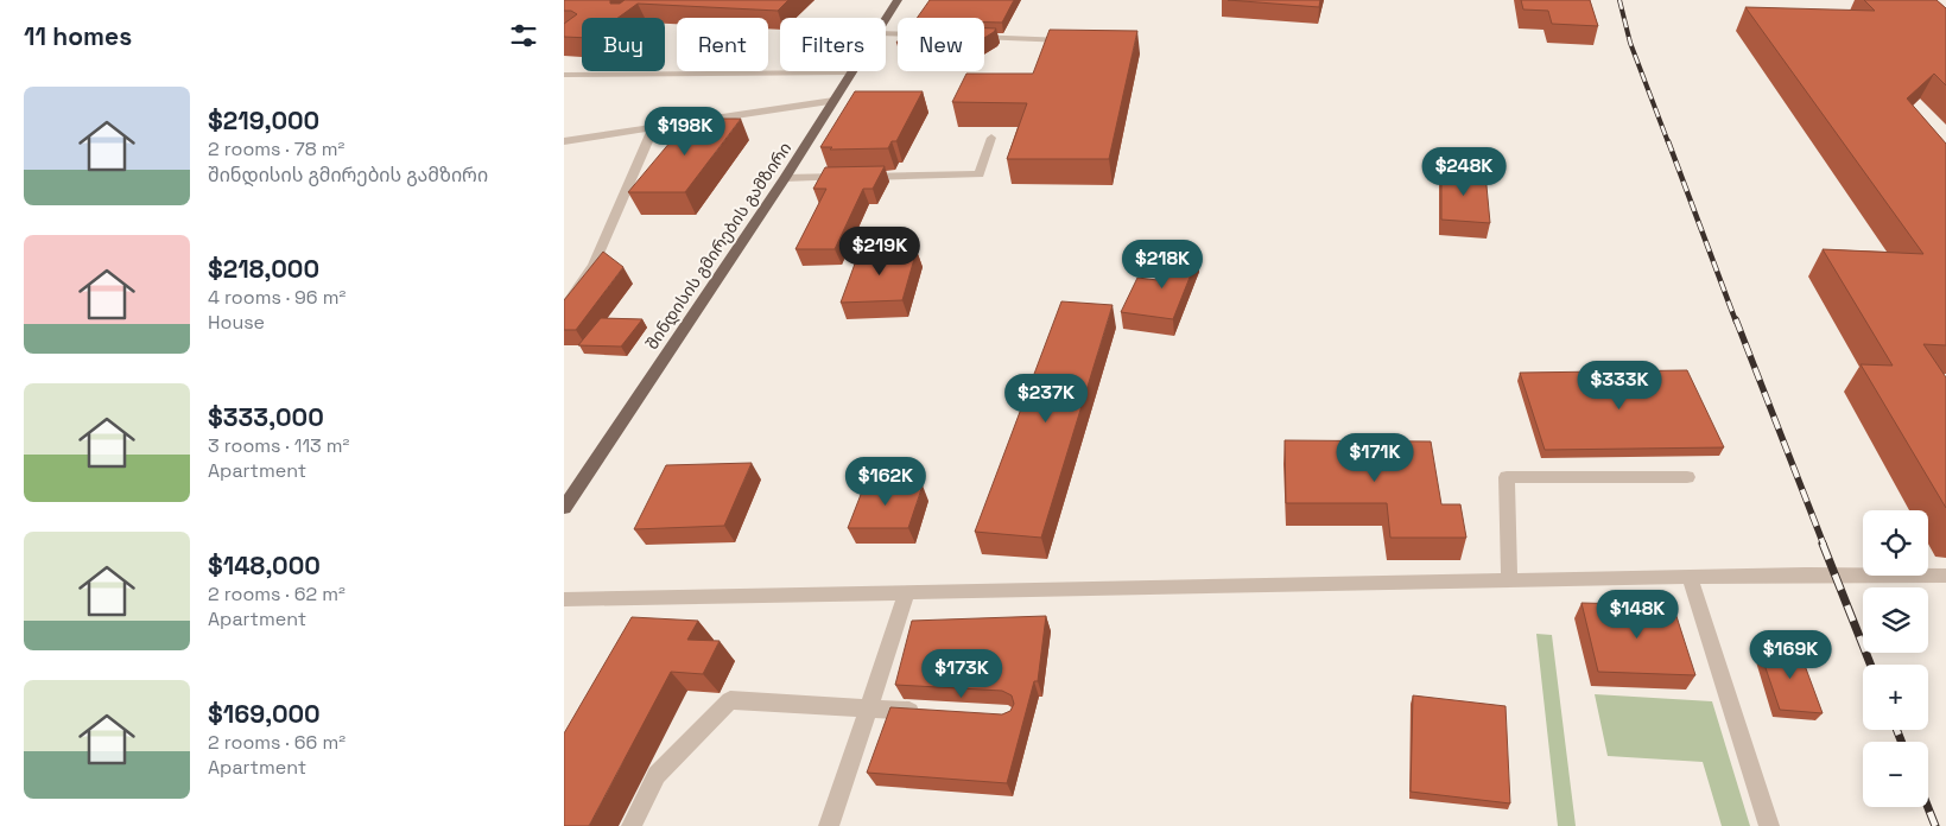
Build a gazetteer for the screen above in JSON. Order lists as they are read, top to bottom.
{
  "streets": {
    "main road": ["შინდისის გმირების გამზირი"]
  },
  "page": {
    "heading": "11 homes",
    "chip": [
      "Buy",
      "Rent",
      "Filters",
      "New"
    ],
    "list": [
      {
        "name": "$219,000",
        "note": "2 rooms · 78 m² · შინდისის გმირების გამზირი"
      },
      {
        "name": "$218,000",
        "note": "4 rooms · 96 m² · House"
      },
      {
        "name": "$333,000",
        "note": "3 rooms · 113 m² · Apartment"
      },
      {
        "name": "$148,000",
        "note": "2 rooms · 62 m² · Apartment"
      },
      {
        "name": "$169,000",
        "note": "2 rooms · 66 m² · Apartment"
      }
    ],
    "price": [
      "$198K",
      "$248K",
      "$219K",
      "$218K",
      "$333K",
      "$237K",
      "$171K",
      "$162K",
      "$148K",
      "$169K",
      "$173K"
    ],
    "map_buttons": ["+", "−"]
  }
}
